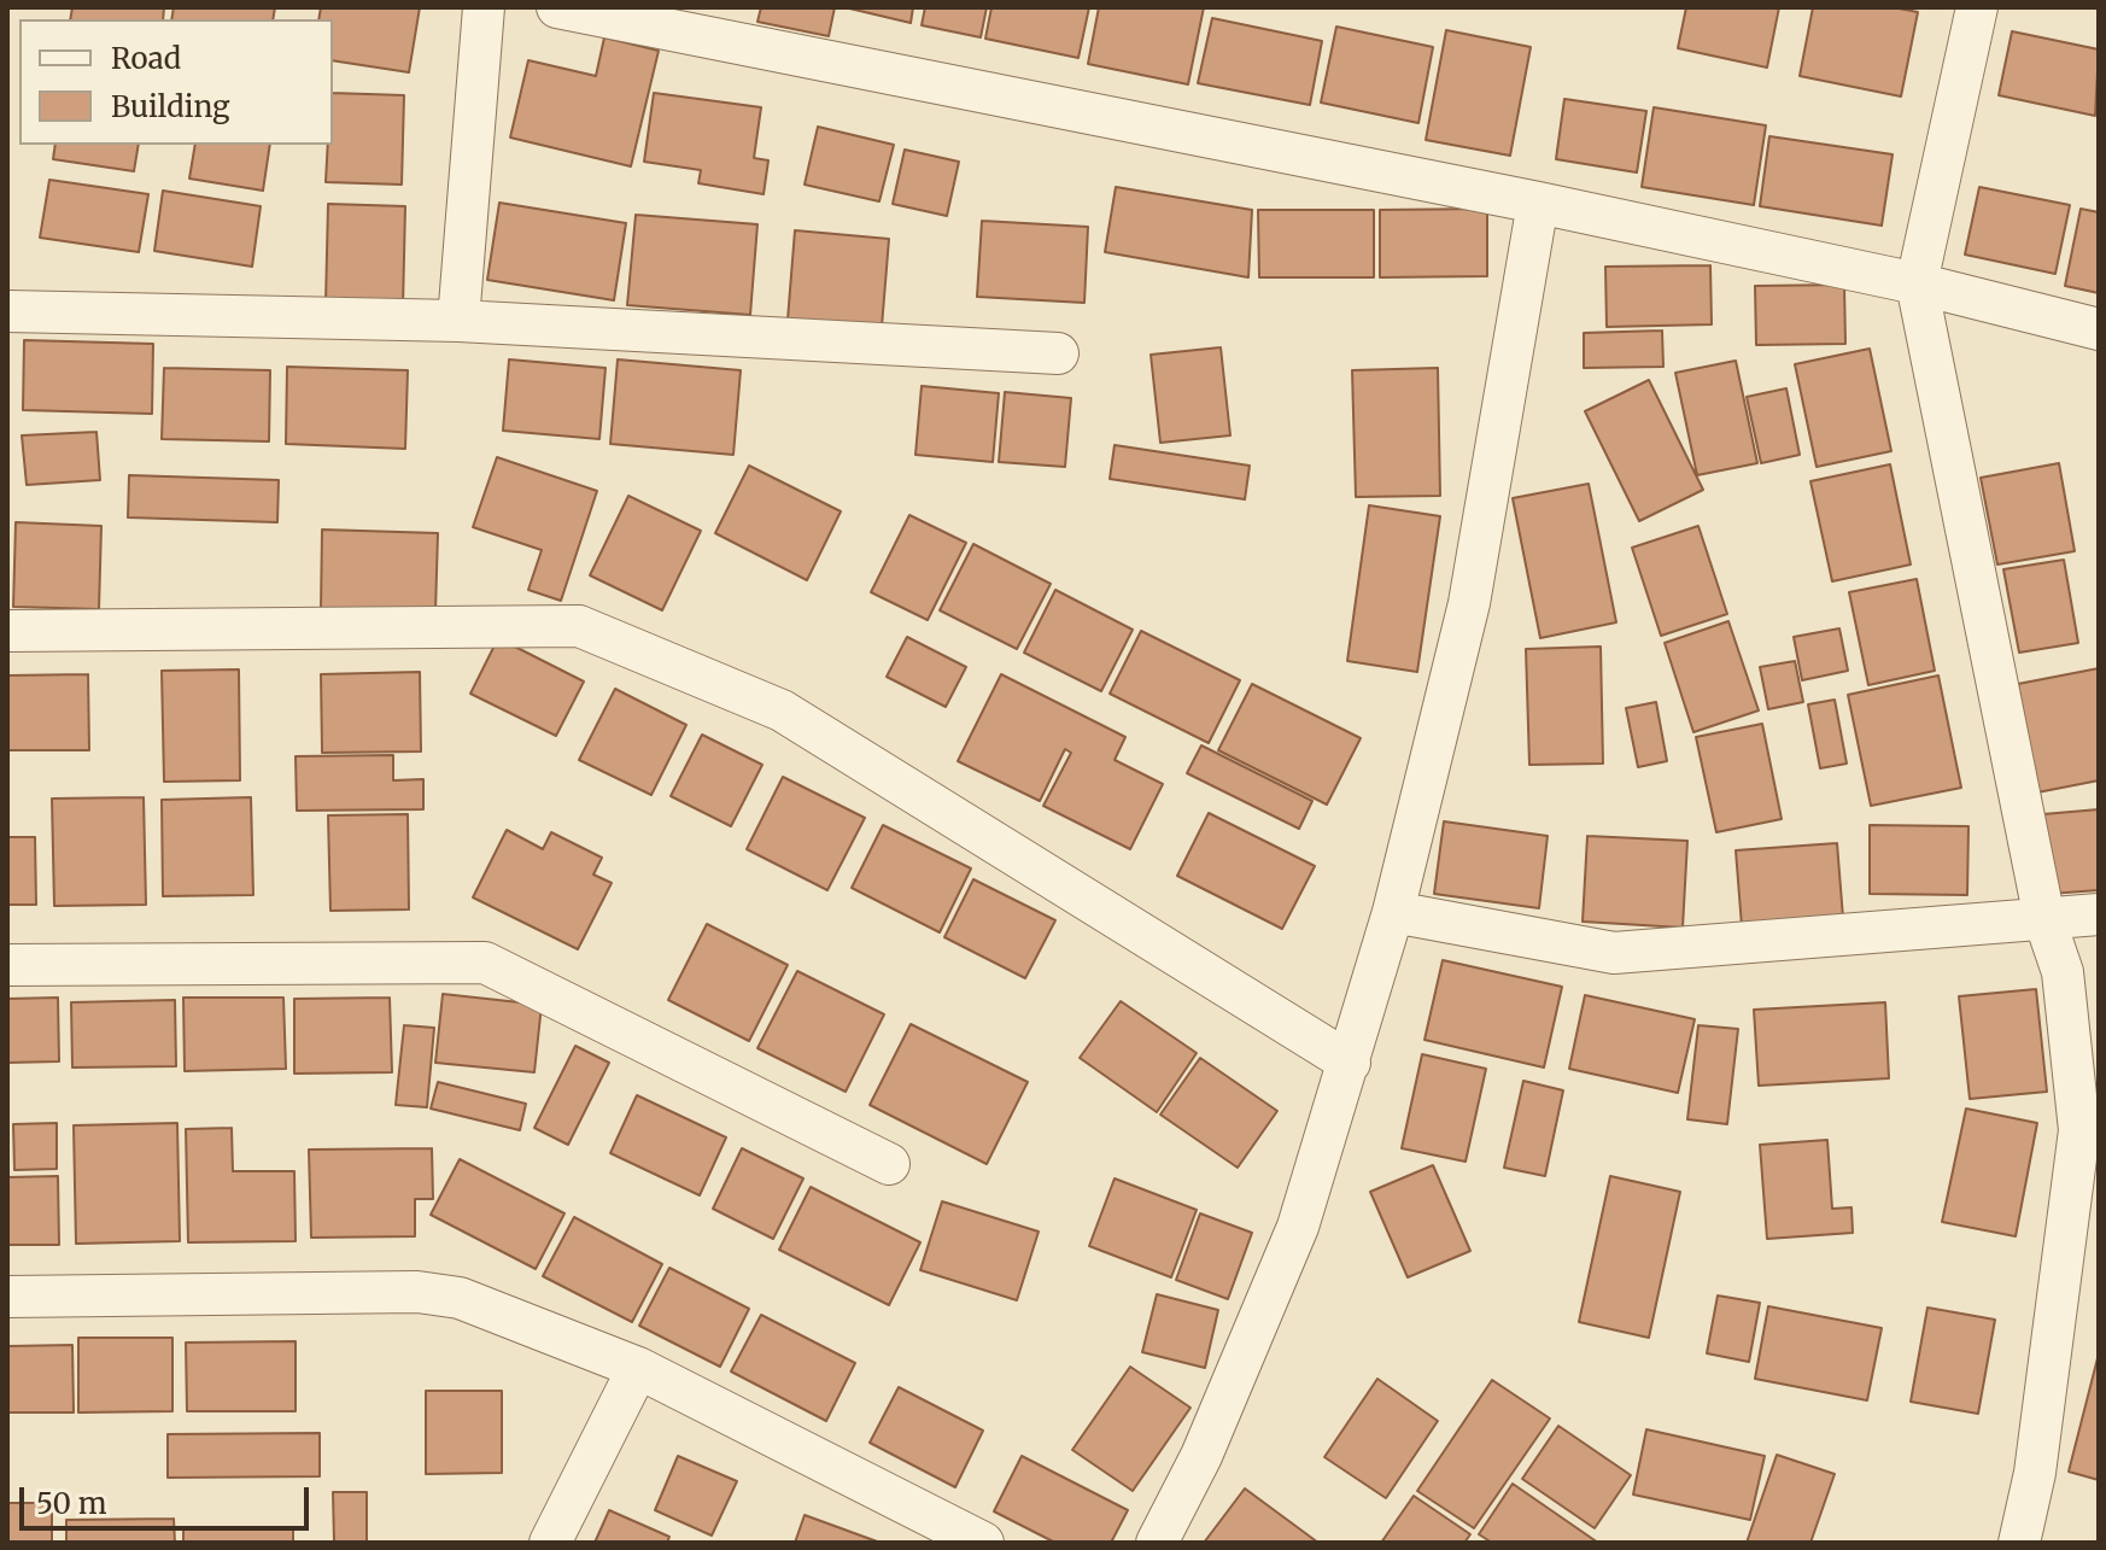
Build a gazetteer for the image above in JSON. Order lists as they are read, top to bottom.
{
  "legend": ["Road", "Building"],
  "scale_bar": "50 m"
}
